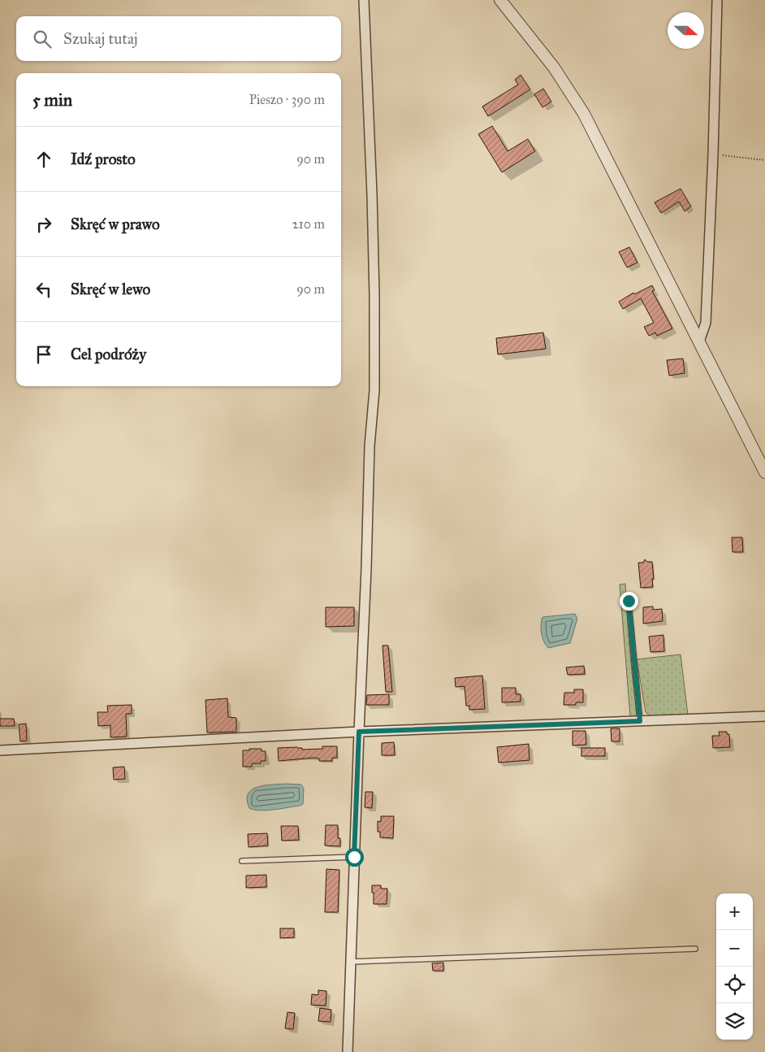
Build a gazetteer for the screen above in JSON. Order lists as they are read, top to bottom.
{
  "north": "right",
  "page": {
    "search": "Szukaj tutaj",
    "heading": ["5 min", "Pieszo · 390 m"],
    "list": [
      ["Idź prosto", "90 m"],
      ["Skręć w prawo", "210 m"],
      ["Skręć w lewo", "90 m"],
      "Cel podróży"
    ],
    "map_buttons": ["+", "−"]
  }
}
